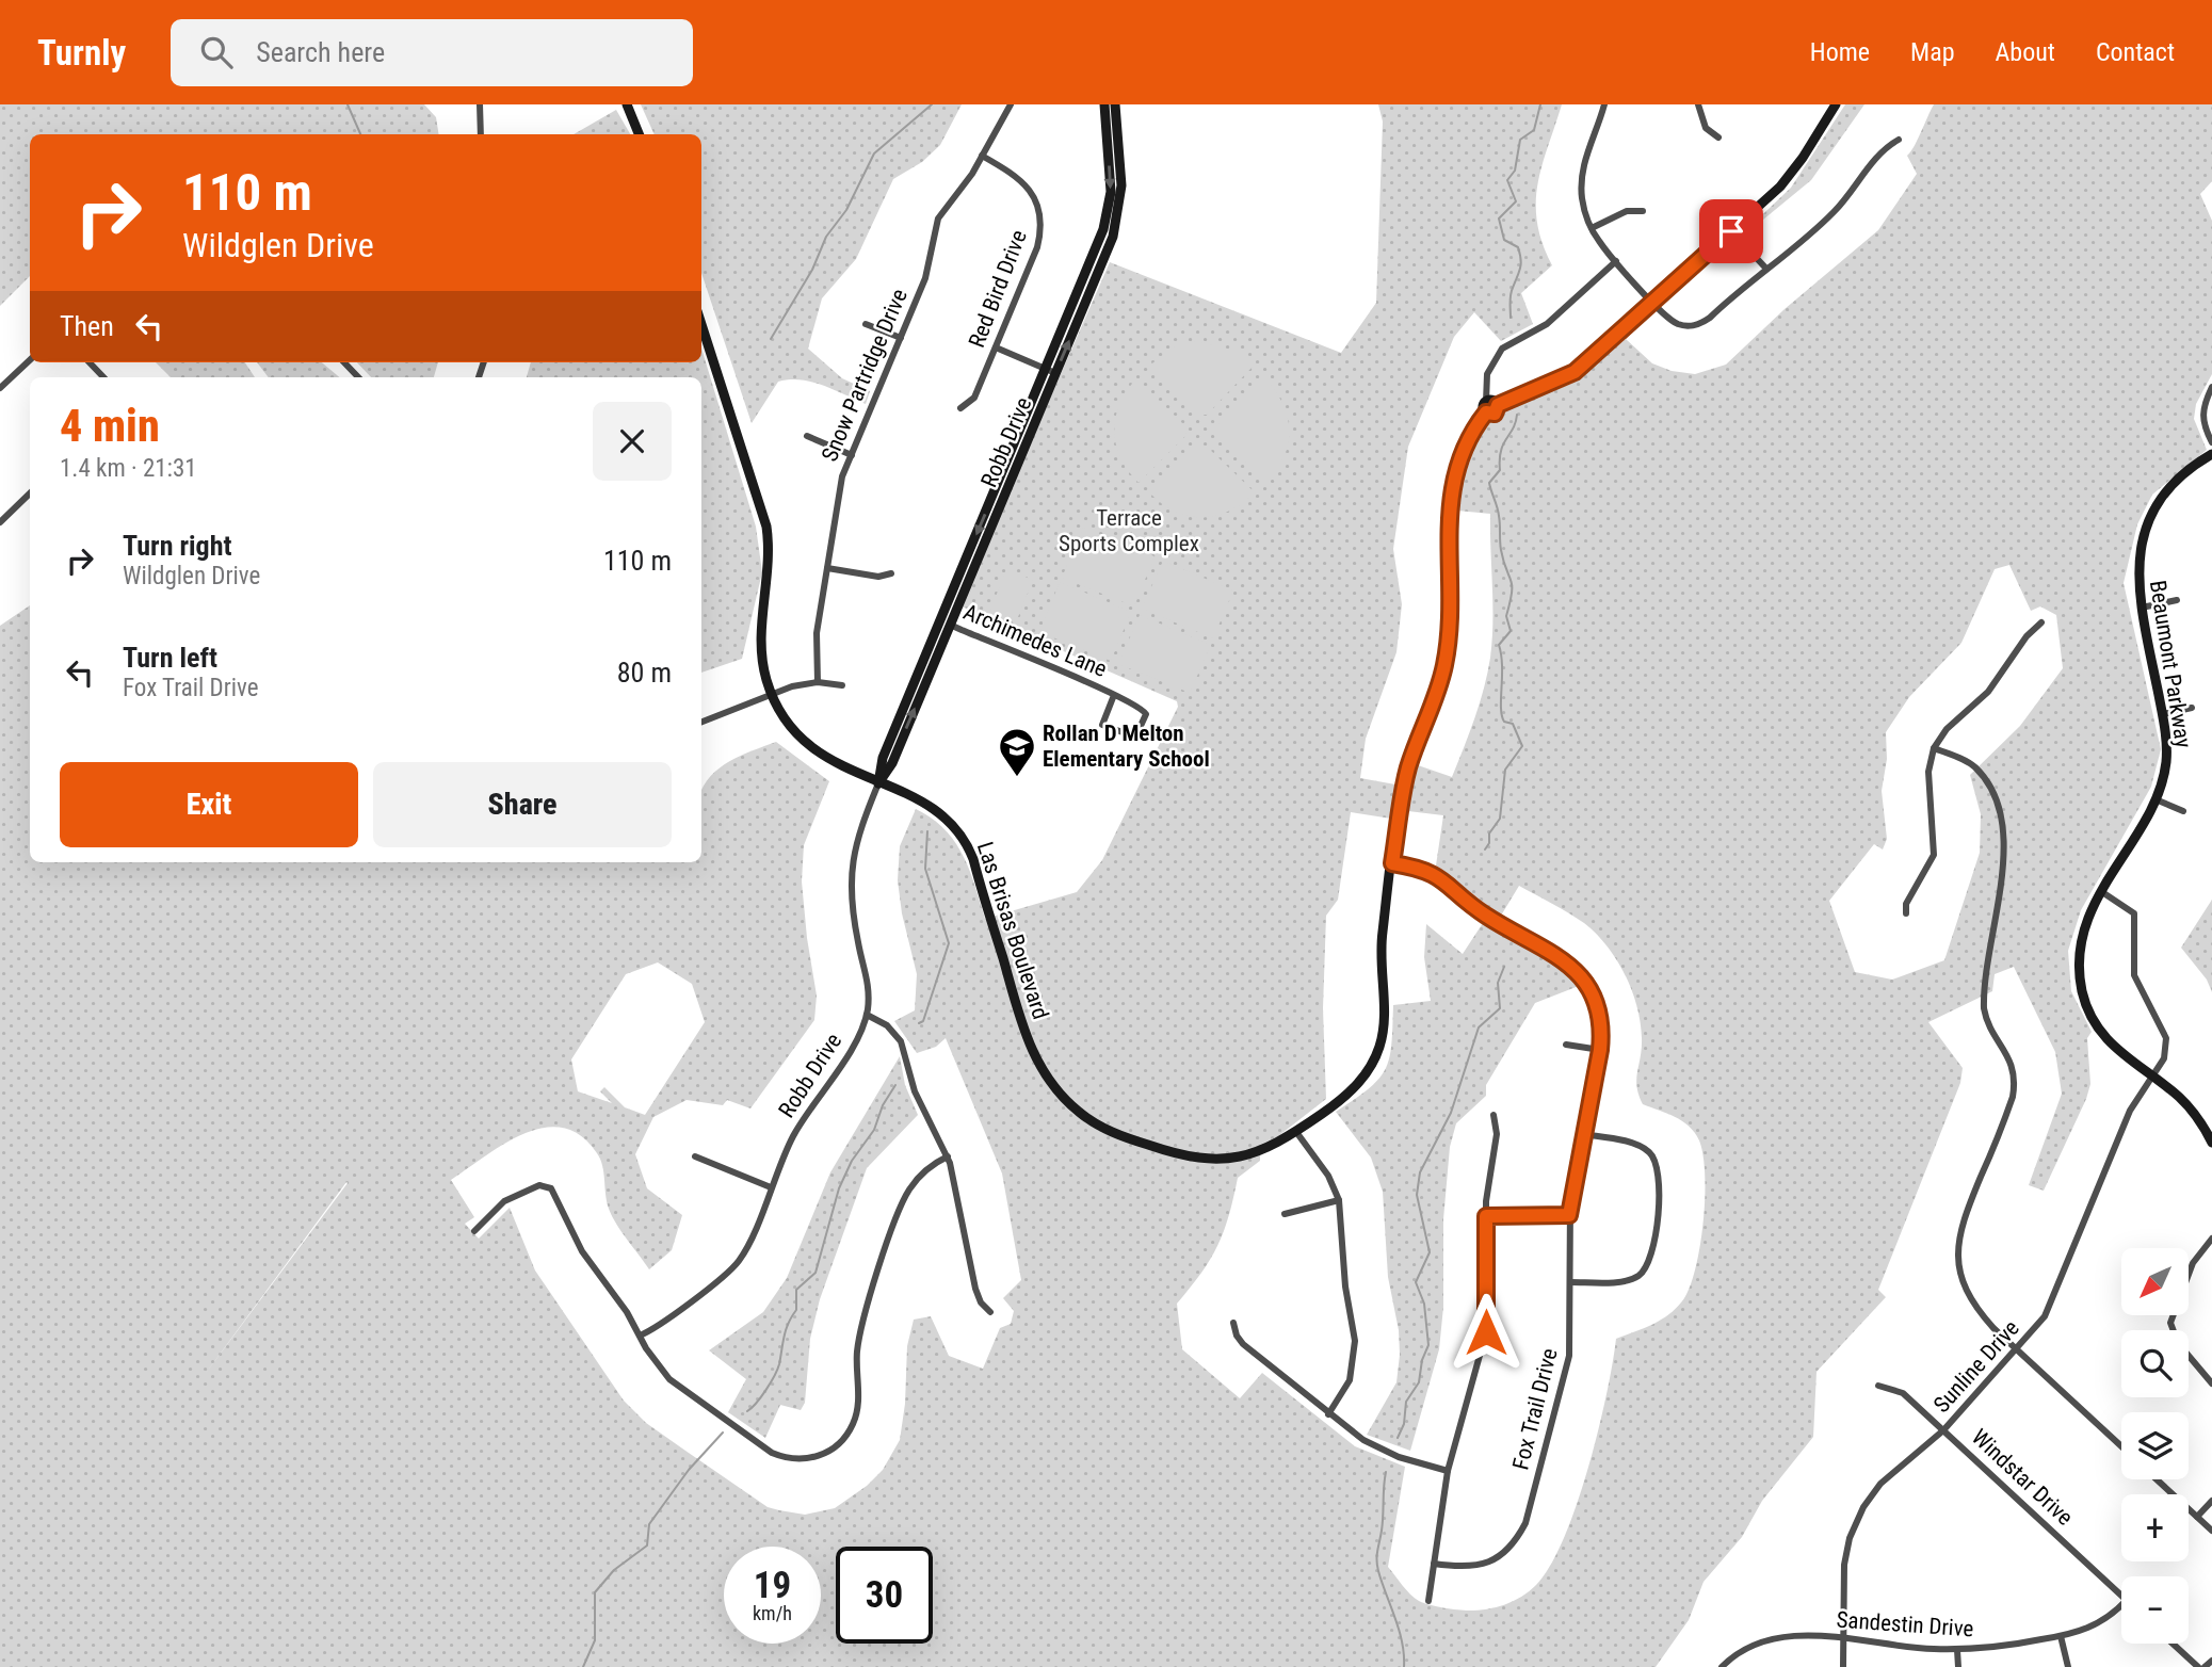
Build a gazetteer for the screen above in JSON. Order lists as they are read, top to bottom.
{
  "streets": {
    "street": [
      "Red Bird Drive",
      "Snow Partridge Drive",
      "Robb Drive",
      "Archimedes Lane",
      "Beaumont Parkway",
      "Las Brisas Boulevard",
      "Sunline Drive",
      "Fox Trail Drive",
      "Windstar Drive",
      "Sandestin Drive"
    ]
  },
  "crossings": [
    ["Red Bird Drive", "Snow Partridge Drive"],
    ["Robb Drive", "Archimedes Lane"],
    ["Robb Drive", "Las Brisas Boulevard"],
    ["Beaumont Parkway", "Sunline Drive"],
    ["Las Brisas Boulevard", "Fox Trail Drive"],
    ["Sunline Drive", "Windstar Drive"],
    ["Sunline Drive", "Sandestin Drive"]
  ],
  "parks": ["Terrace Sports Complex"],
  "places": {
    "school or university": ["Rollan D Melton Elementary School"]
  },
  "north": "bottom left",
  "page": {
    "header": "Turnly",
    "search": "Search here",
    "nav": [
      "Home",
      "Map",
      "About",
      "Contact"
    ],
    "turn": ["110 m", "Wildglen Drive"],
    "then": "Then",
    "heading": ["4 min", "1.4 km · 21:31"],
    "list": [
      {
        "name": "Turn right",
        "note": "Wildglen Drive",
        "value": "110 m"
      },
      {
        "name": "Turn left",
        "note": "Fox Trail Drive",
        "value": "80 m"
      }
    ],
    "buttons": ["Exit", "Share"],
    "map_buttons": ["+", "−"],
    "speed": "19 km/h",
    "limit": "30"
  }
}
